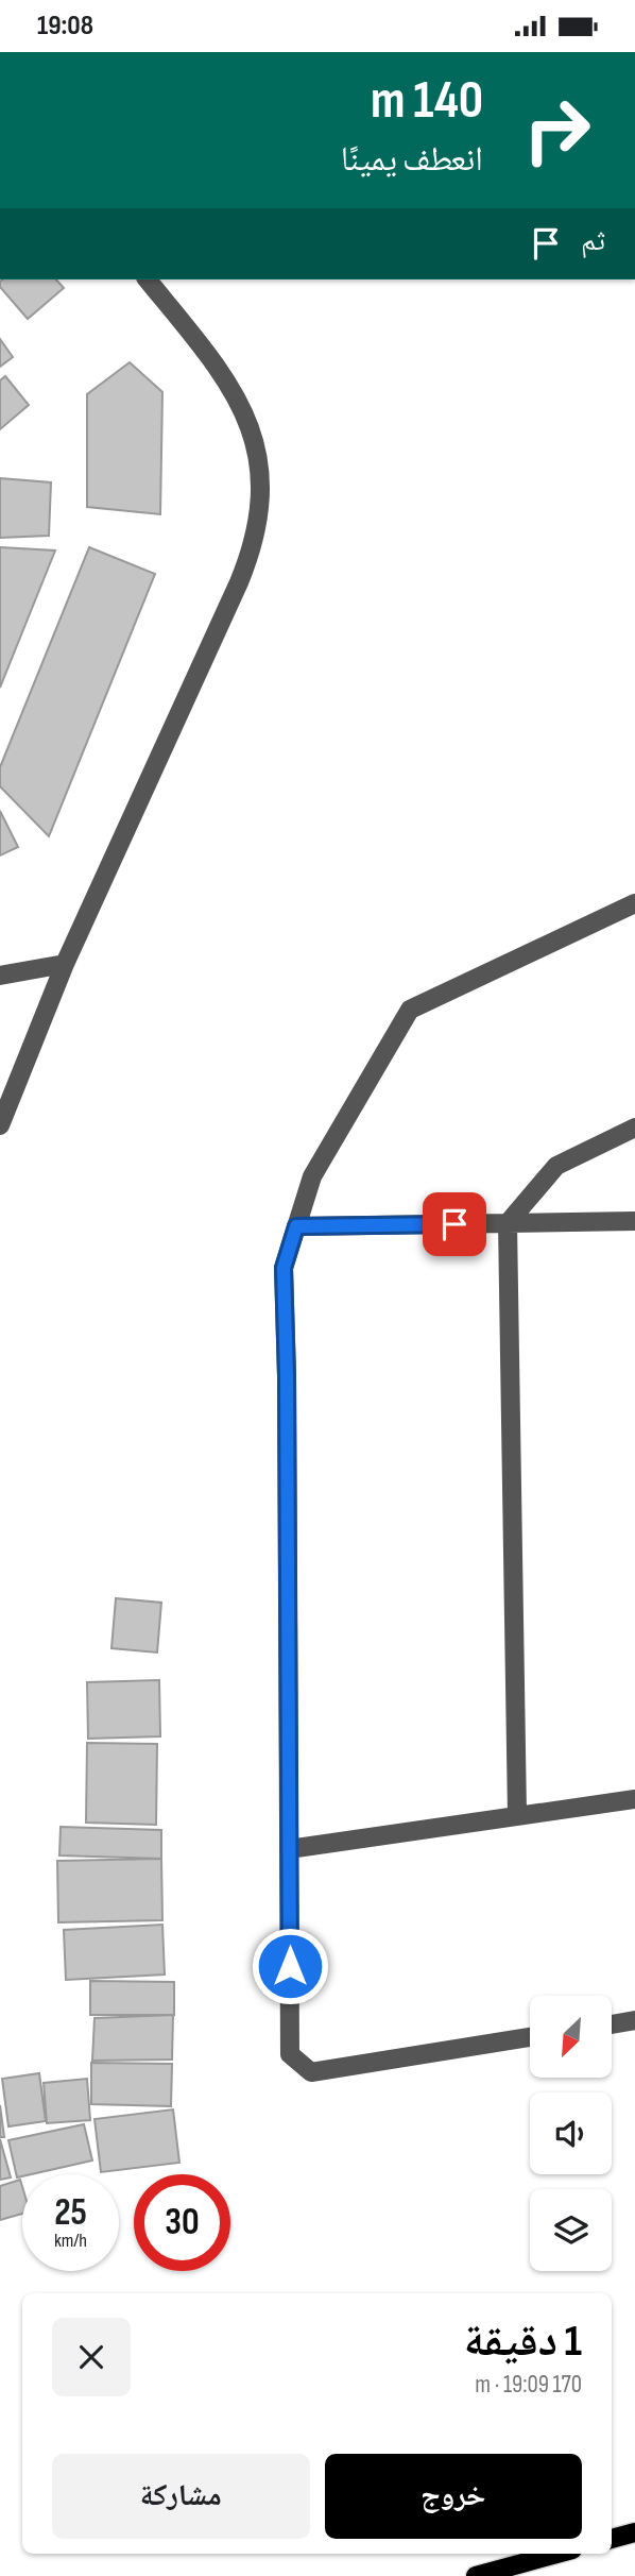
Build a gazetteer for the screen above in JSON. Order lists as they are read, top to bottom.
{
  "north": "bottom left",
  "page": {
    "status": "19:08",
    "turn": ["140 m", "انعطف يمينًا"],
    "then": "ثم",
    "speed": "25 km/h",
    "limit": "30",
    "heading": ["1 دقيقة", "170 m · 19:09"],
    "buttons": ["خروج", "مشاركة"]
  }
}
